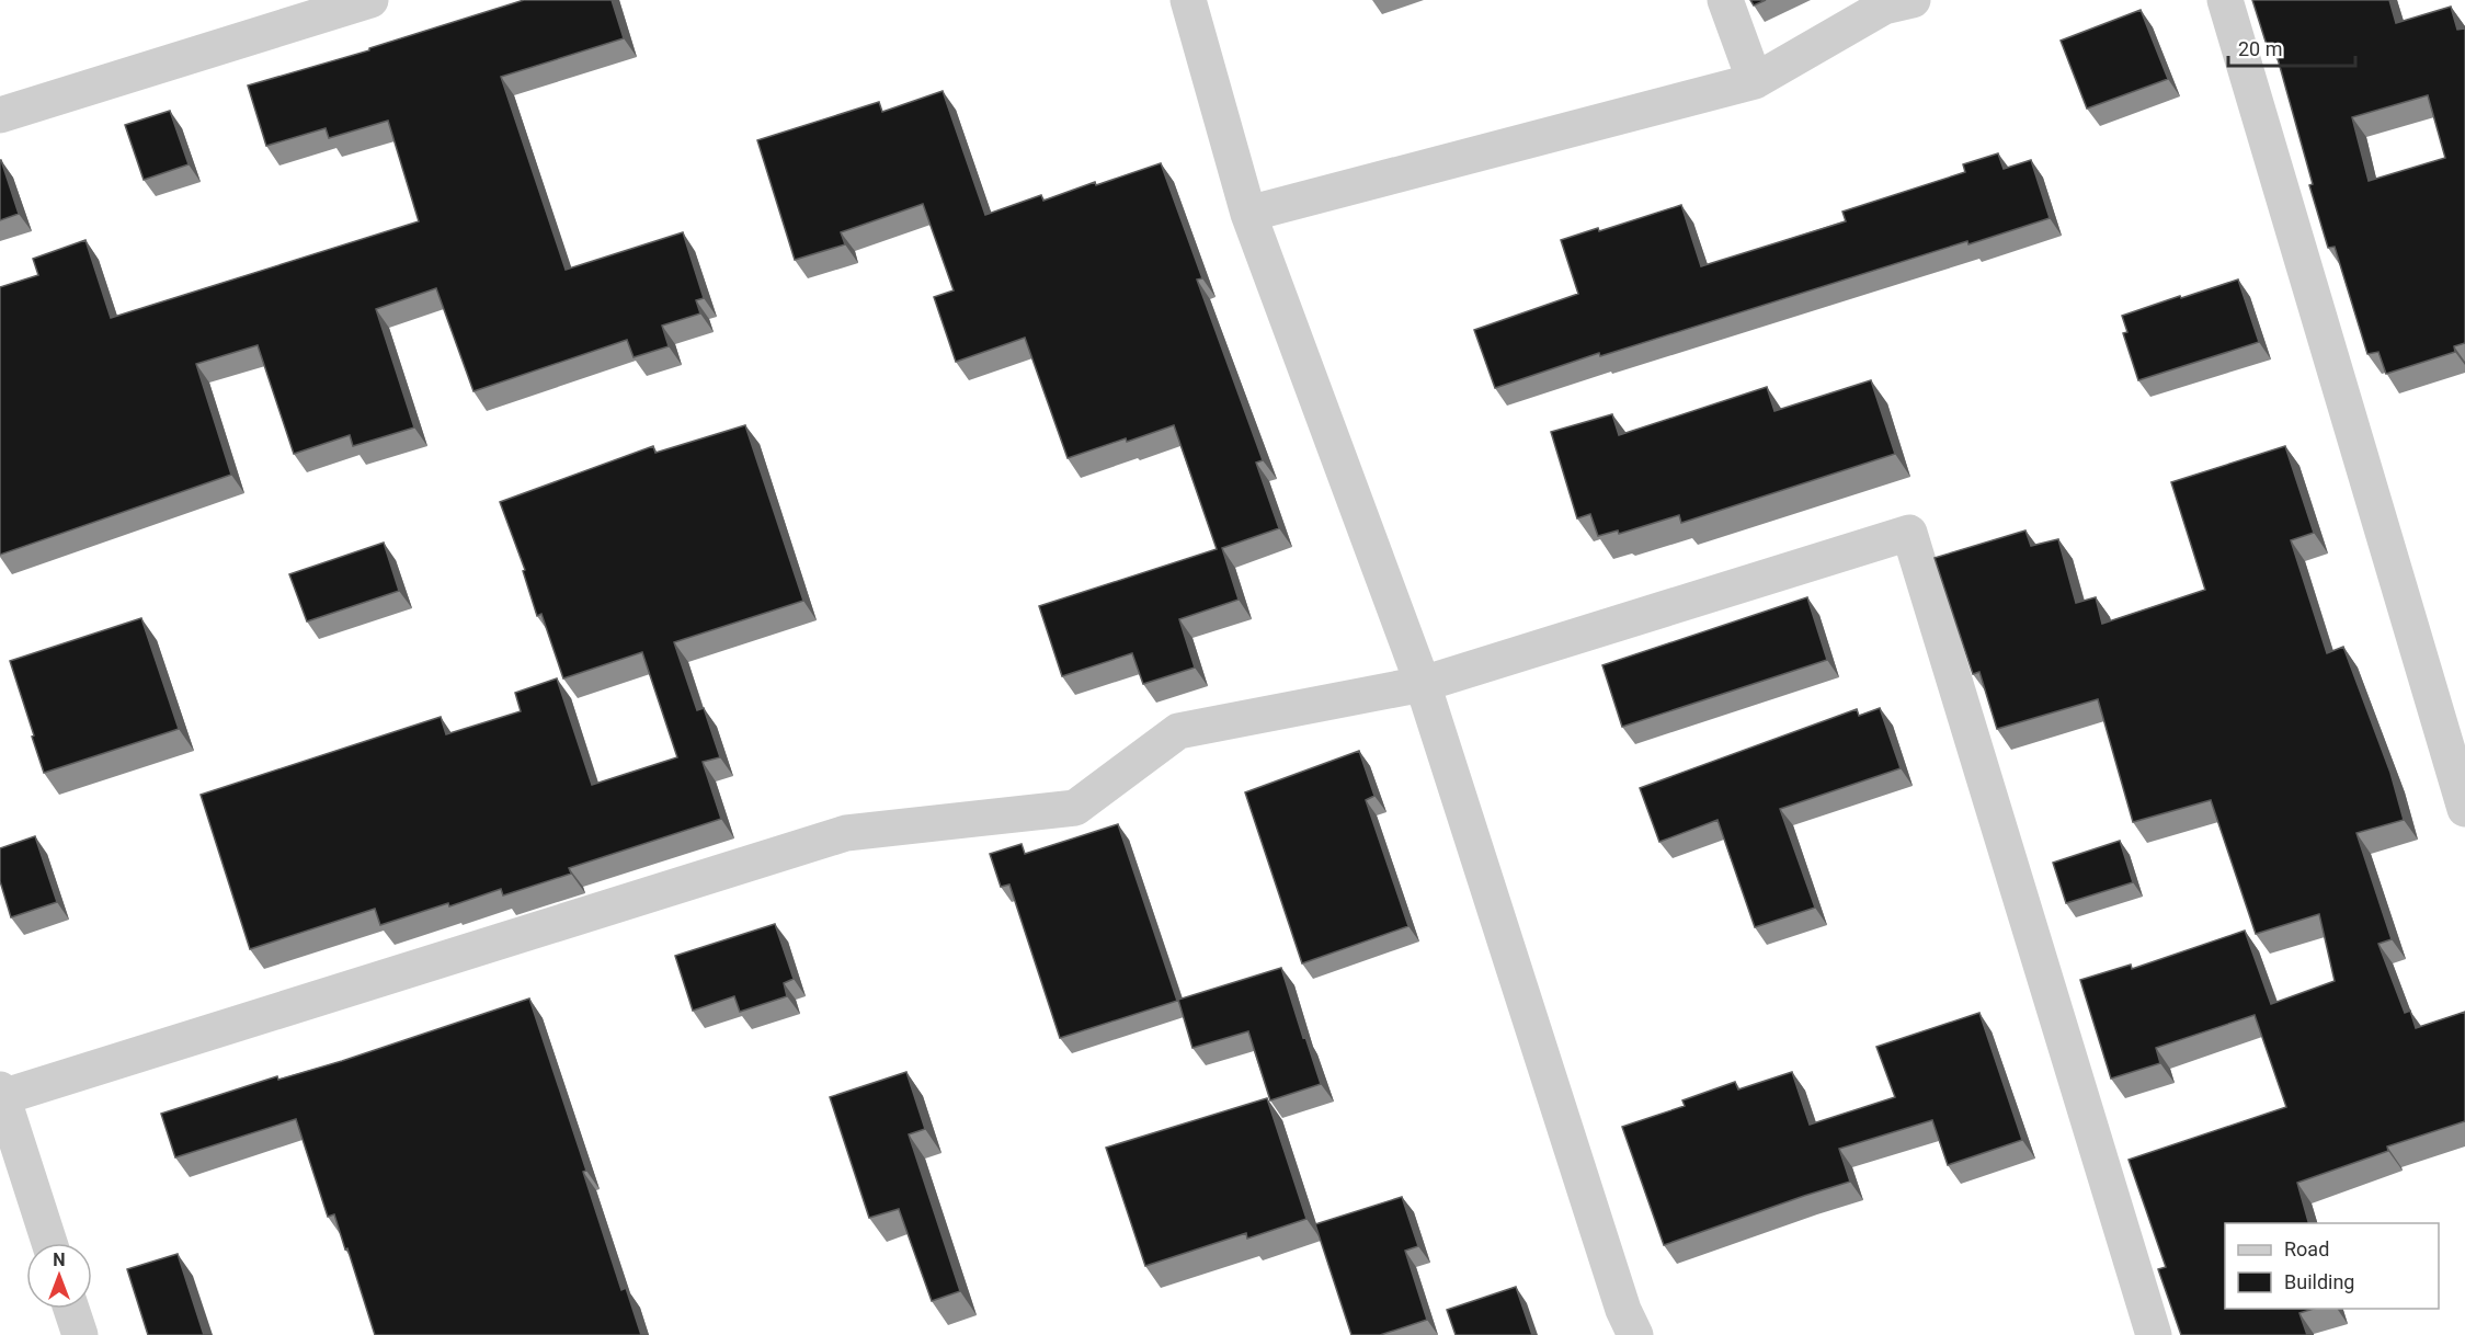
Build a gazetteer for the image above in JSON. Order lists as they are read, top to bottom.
{
  "legend": ["Road", "Building"],
  "scale_bar": "20 m",
  "north": "top"
}
